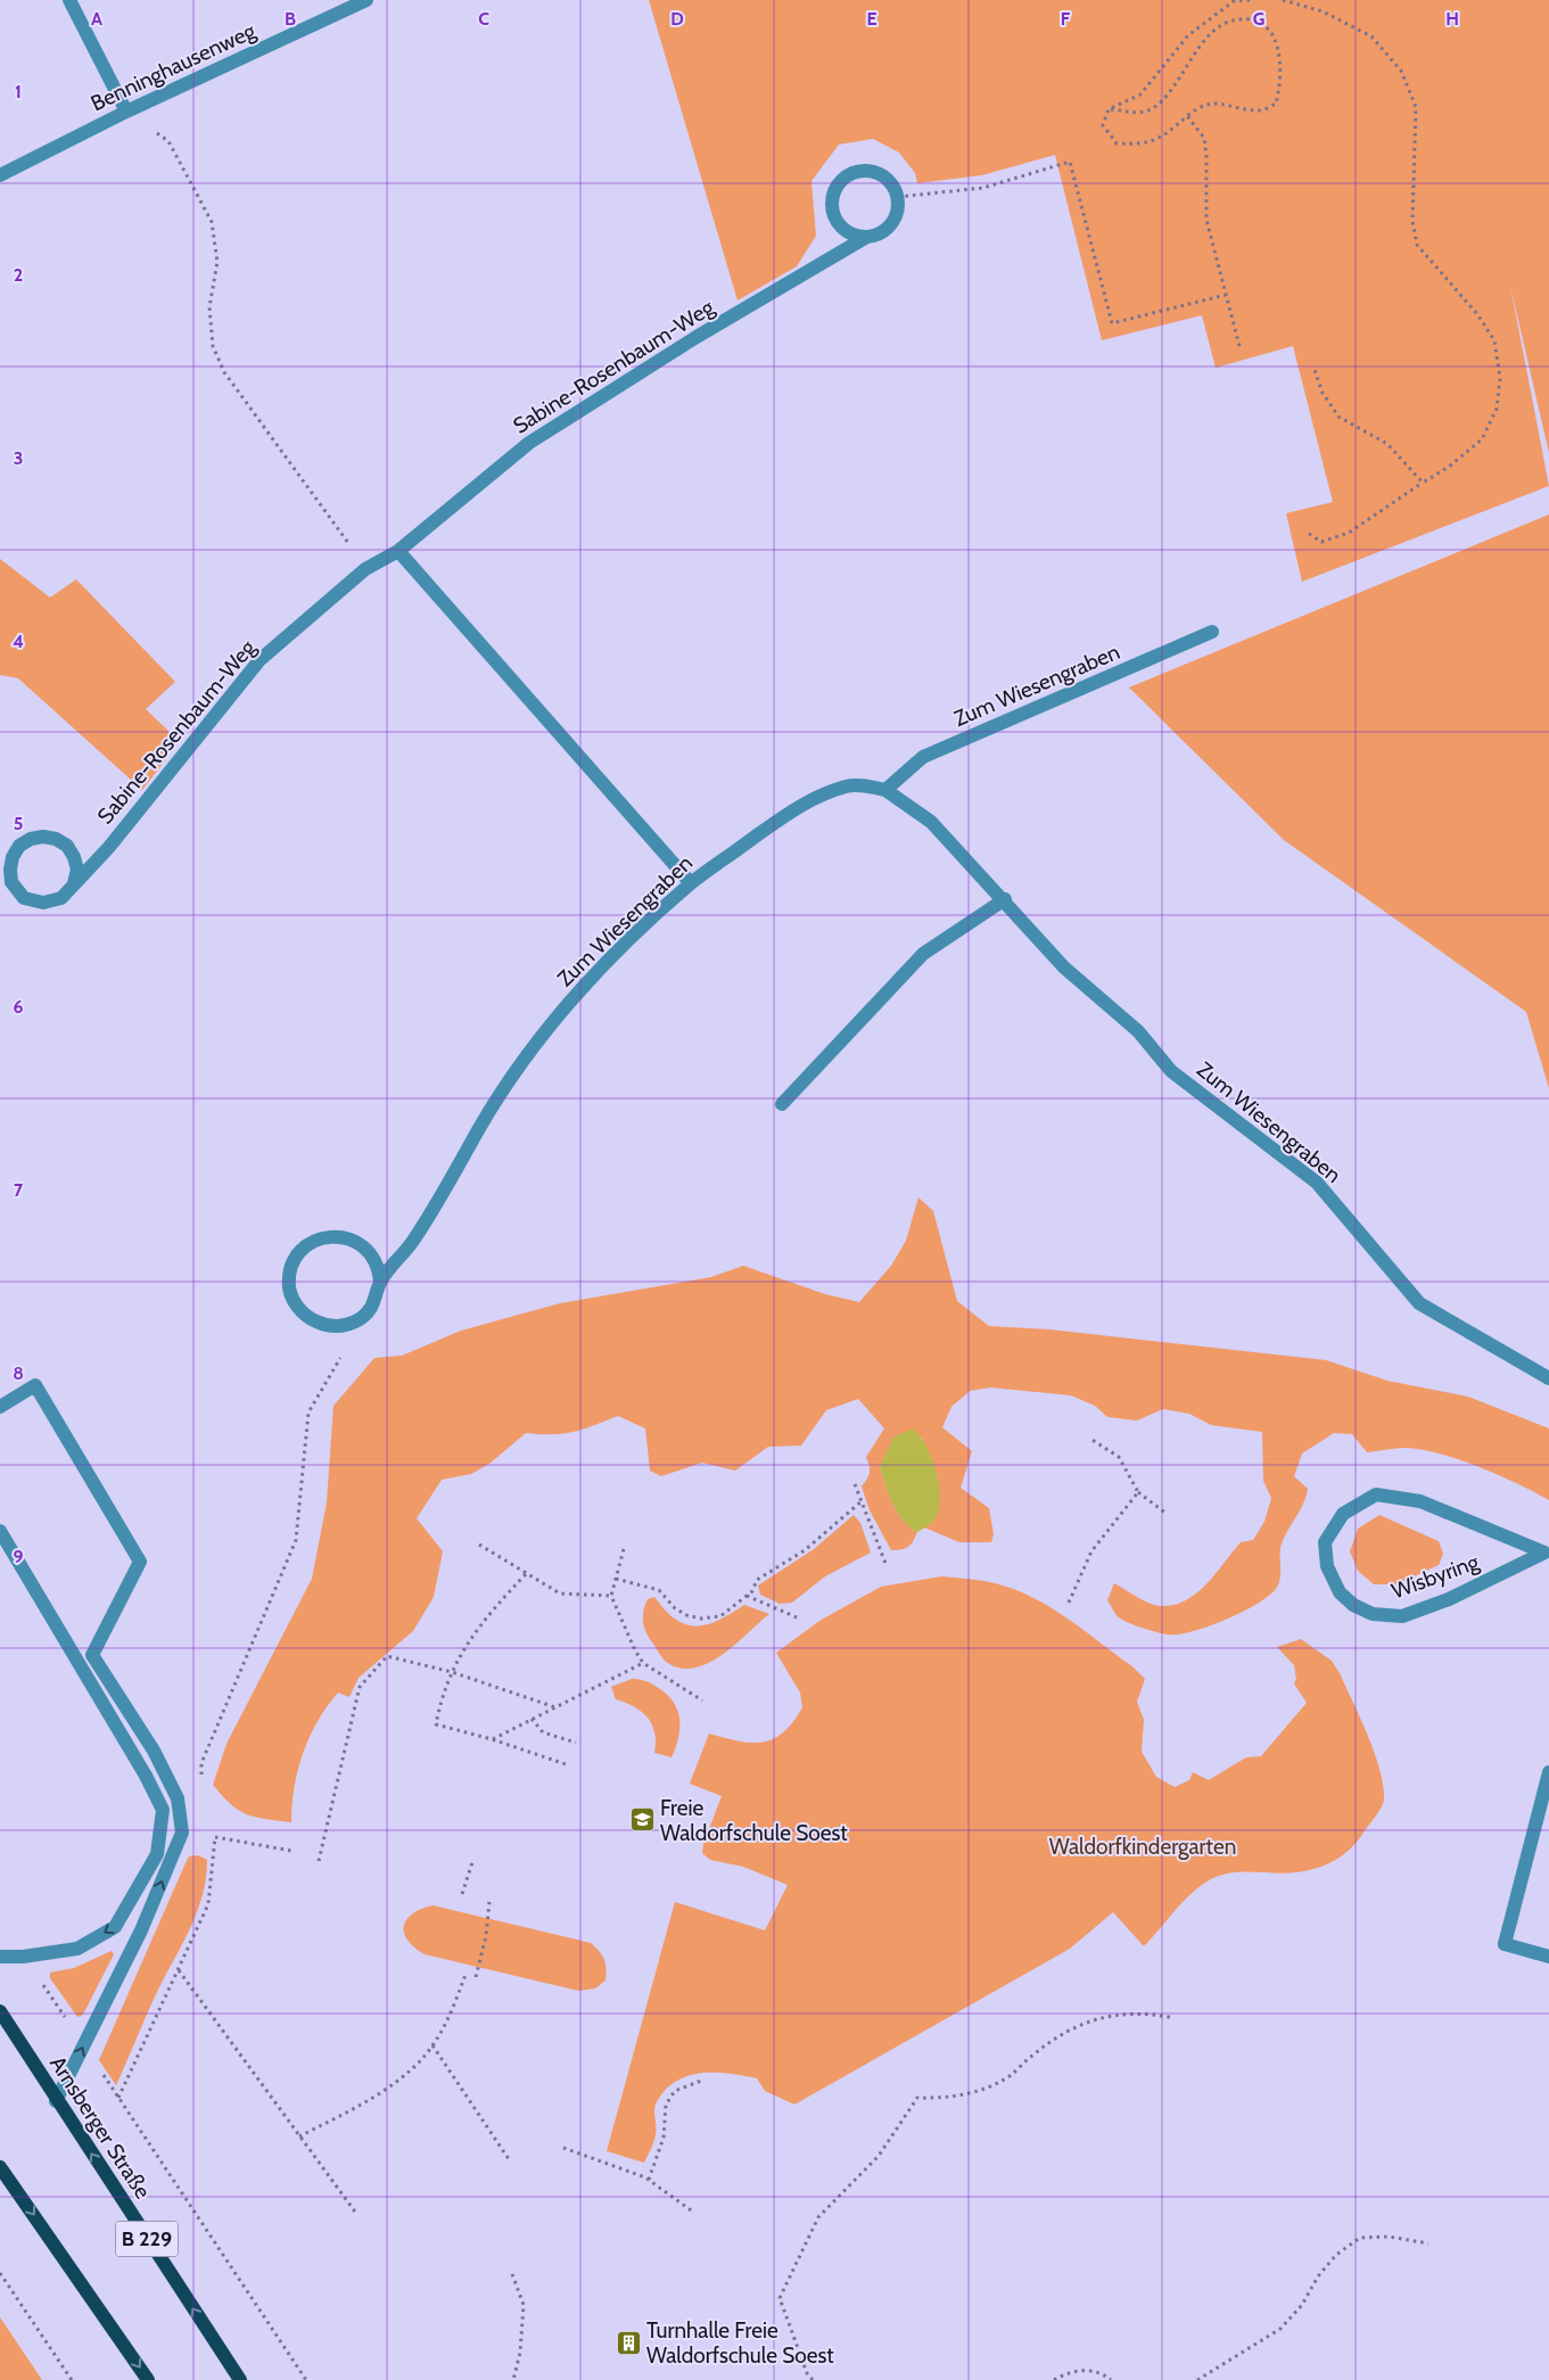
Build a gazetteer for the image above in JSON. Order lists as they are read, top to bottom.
{
  "streets": {
    "main road": ["Arnsberger Straße", "B 229"],
    "street": [
      "Benninghausenweg",
      "Sabine-Rosenbaum-Weg",
      "Zum Wiesengraben",
      "Wisbyring"
    ]
  },
  "parks": ["Waldorfkindergarten"],
  "places": {
    "school or university": ["Freie Waldorfschule Soest"],
    "building": ["Turnhalle Freie Waldorfschule Soest"]
  },
  "grid": {
    "columns": [
      "A",
      "B",
      "C",
      "D",
      "E",
      "F",
      "G",
      "H"
    ],
    "rows": [
      "1",
      "2",
      "3",
      "4",
      "5",
      "6",
      "7",
      "8",
      "9"
    ]
  }
}
